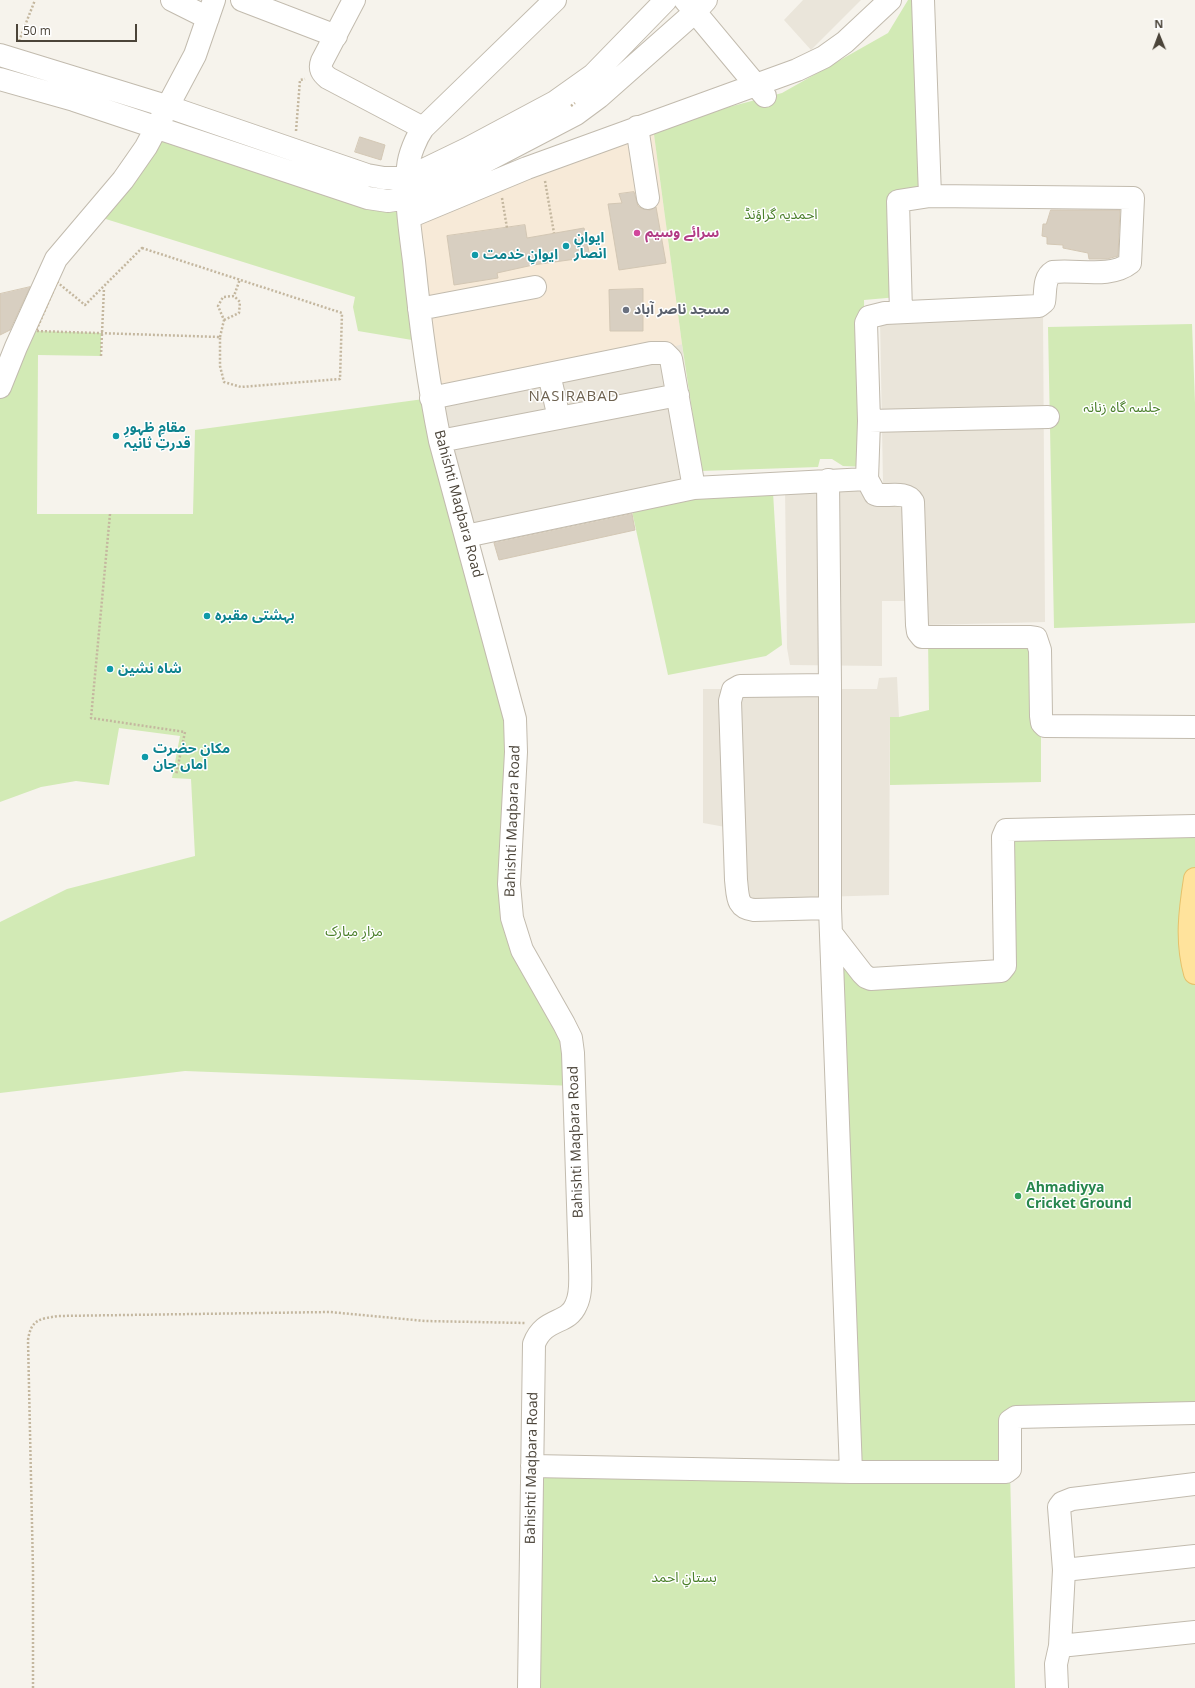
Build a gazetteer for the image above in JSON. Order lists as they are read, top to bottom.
{
  "streets": {
    "street": ["Bahishti Maqbara Road"]
  },
  "districts": ["NASIRABAD"],
  "parks": [
    "احمدیہ گراؤنڈ",
    "جلسہ گاہ زنانہ",
    "مزارِ مبارک",
    "بستانِ احمد"
  ],
  "places": [
    "سرائے وسیم",
    "ایوانِ انصار",
    "ایوانِ خدمت",
    "مسجد ناصر آباد",
    "مقامِ ظہورِ قدرتِ ثانیہ",
    "بہشتی مقبرہ",
    "شاہ نشین",
    "مکان حضرت اماں جان",
    "Ahmadiyya Cricket Ground"
  ],
  "scale_bar": "50 m",
  "north": "top"
}
